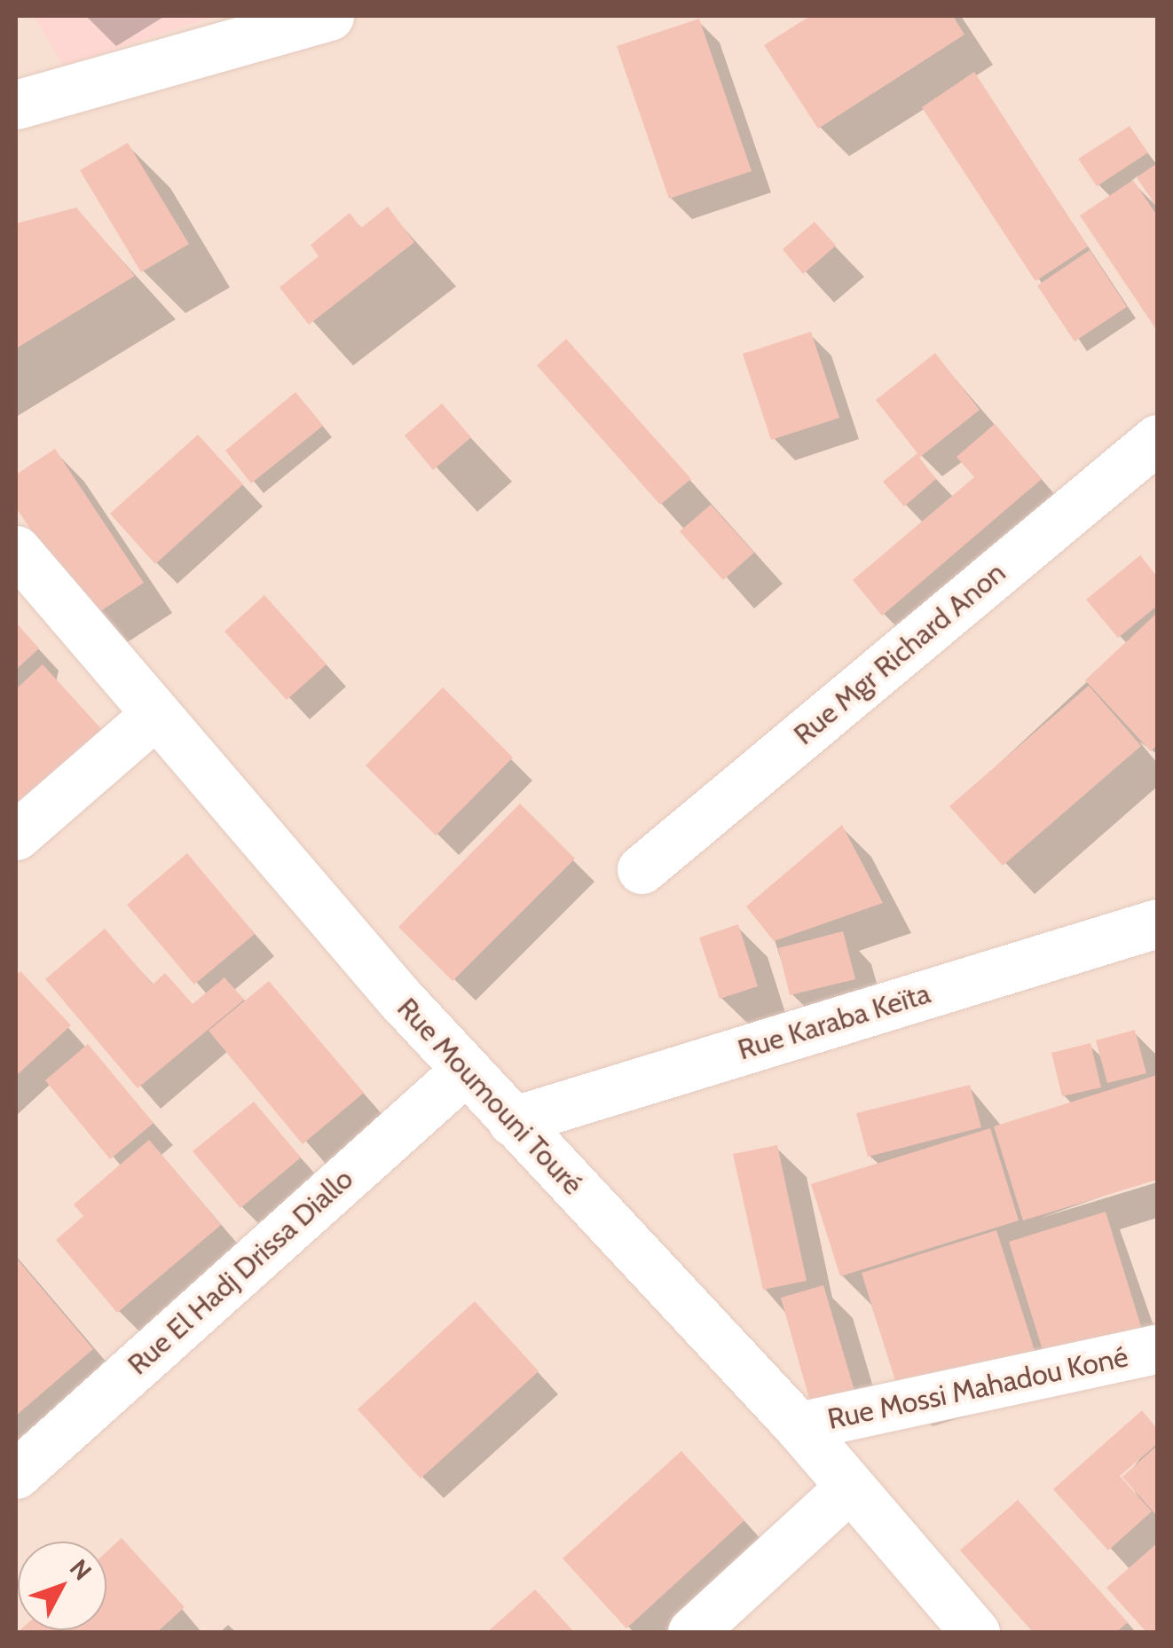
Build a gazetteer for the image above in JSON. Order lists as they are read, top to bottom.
{
  "streets": {
    "street": [
      "Rue Mgr Richard Anon",
      "Rue Karaba Keïta",
      "Rue Moumouni Touré",
      "Rue El Hadj Drissa Diallo",
      "Rue Mossi Mahadou Koné"
    ]
  },
  "crossings": [
    ["Rue Karaba Keïta", "Rue Moumouni Touré"],
    ["Rue Moumouni Touré", "Rue El Hadj Drissa Diallo"],
    ["Rue Moumouni Touré", "Rue Mossi Mahadou Koné"]
  ],
  "north": "top right"
}
